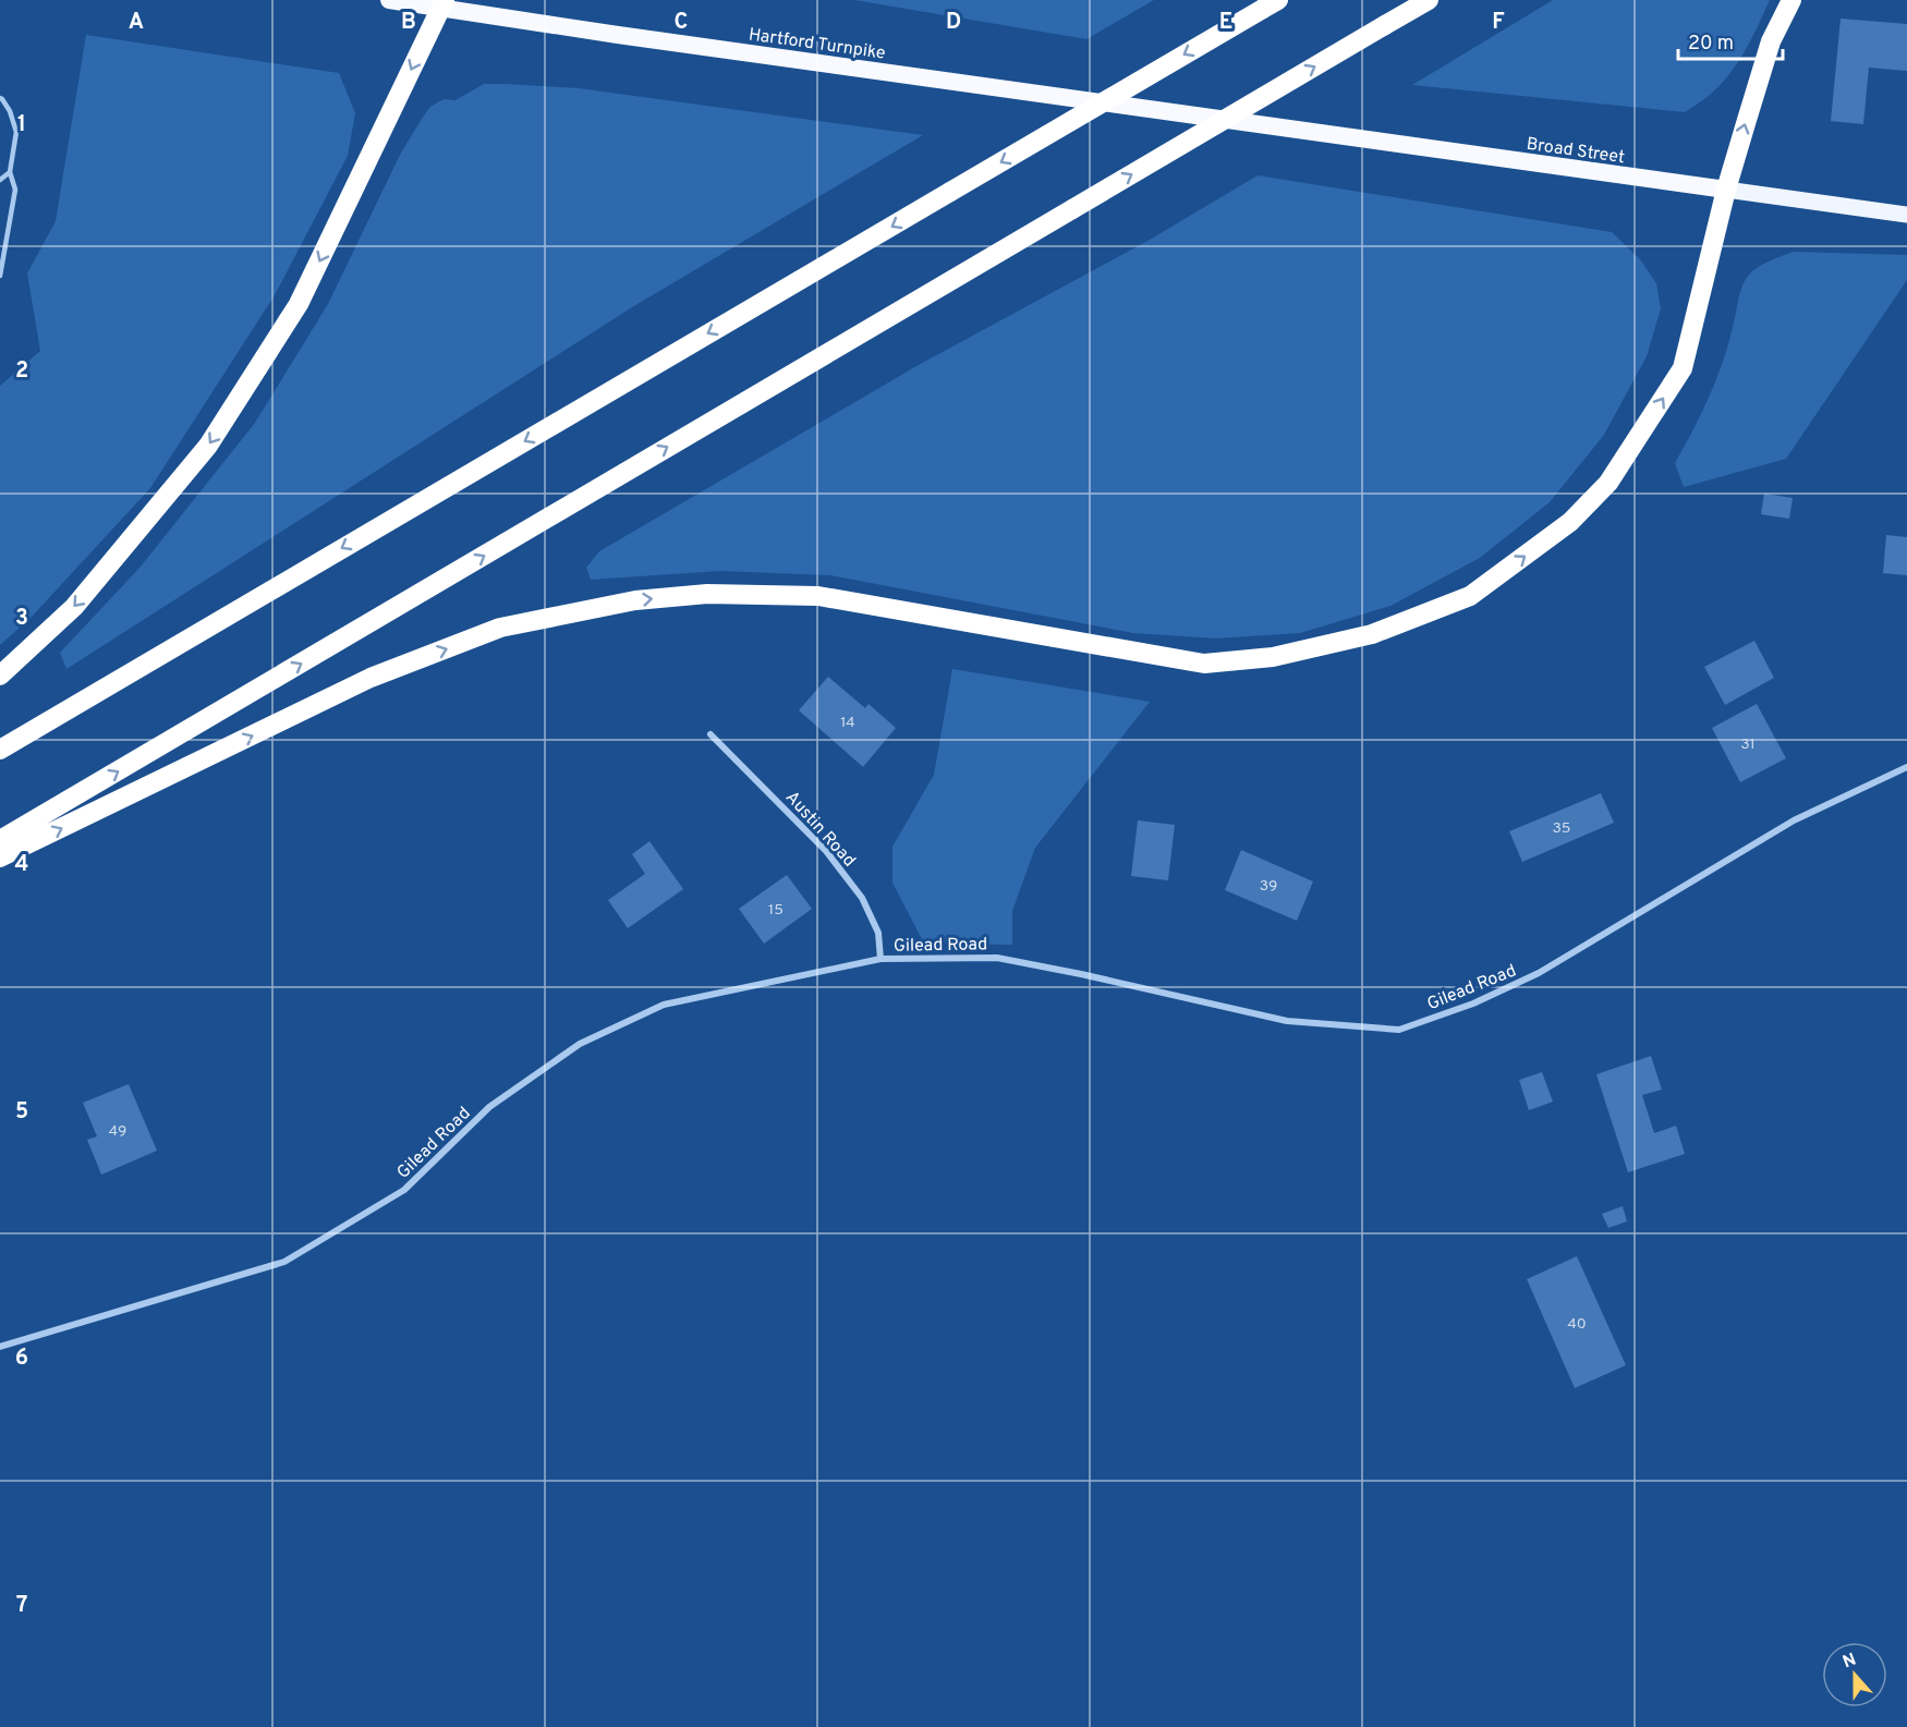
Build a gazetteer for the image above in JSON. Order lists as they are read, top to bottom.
{
  "streets": {
    "highway": ["Hartford Turnpike", "Broad Street"],
    "street": ["Austin Road", "Gilead Road"]
  },
  "crossings": [
    ["Hartford Turnpike", "Broad Street"],
    ["Austin Road", "Gilead Road"]
  ],
  "house_numbers": [
    "14",
    "31",
    "35",
    "39",
    "15",
    "49",
    "40"
  ],
  "scale_bar": "20 m",
  "north": "top",
  "grid": {
    "columns": [
      "A",
      "B",
      "C",
      "D",
      "E",
      "F"
    ],
    "rows": [
      "1",
      "2",
      "3",
      "4",
      "5",
      "6",
      "7"
    ]
  }
}
